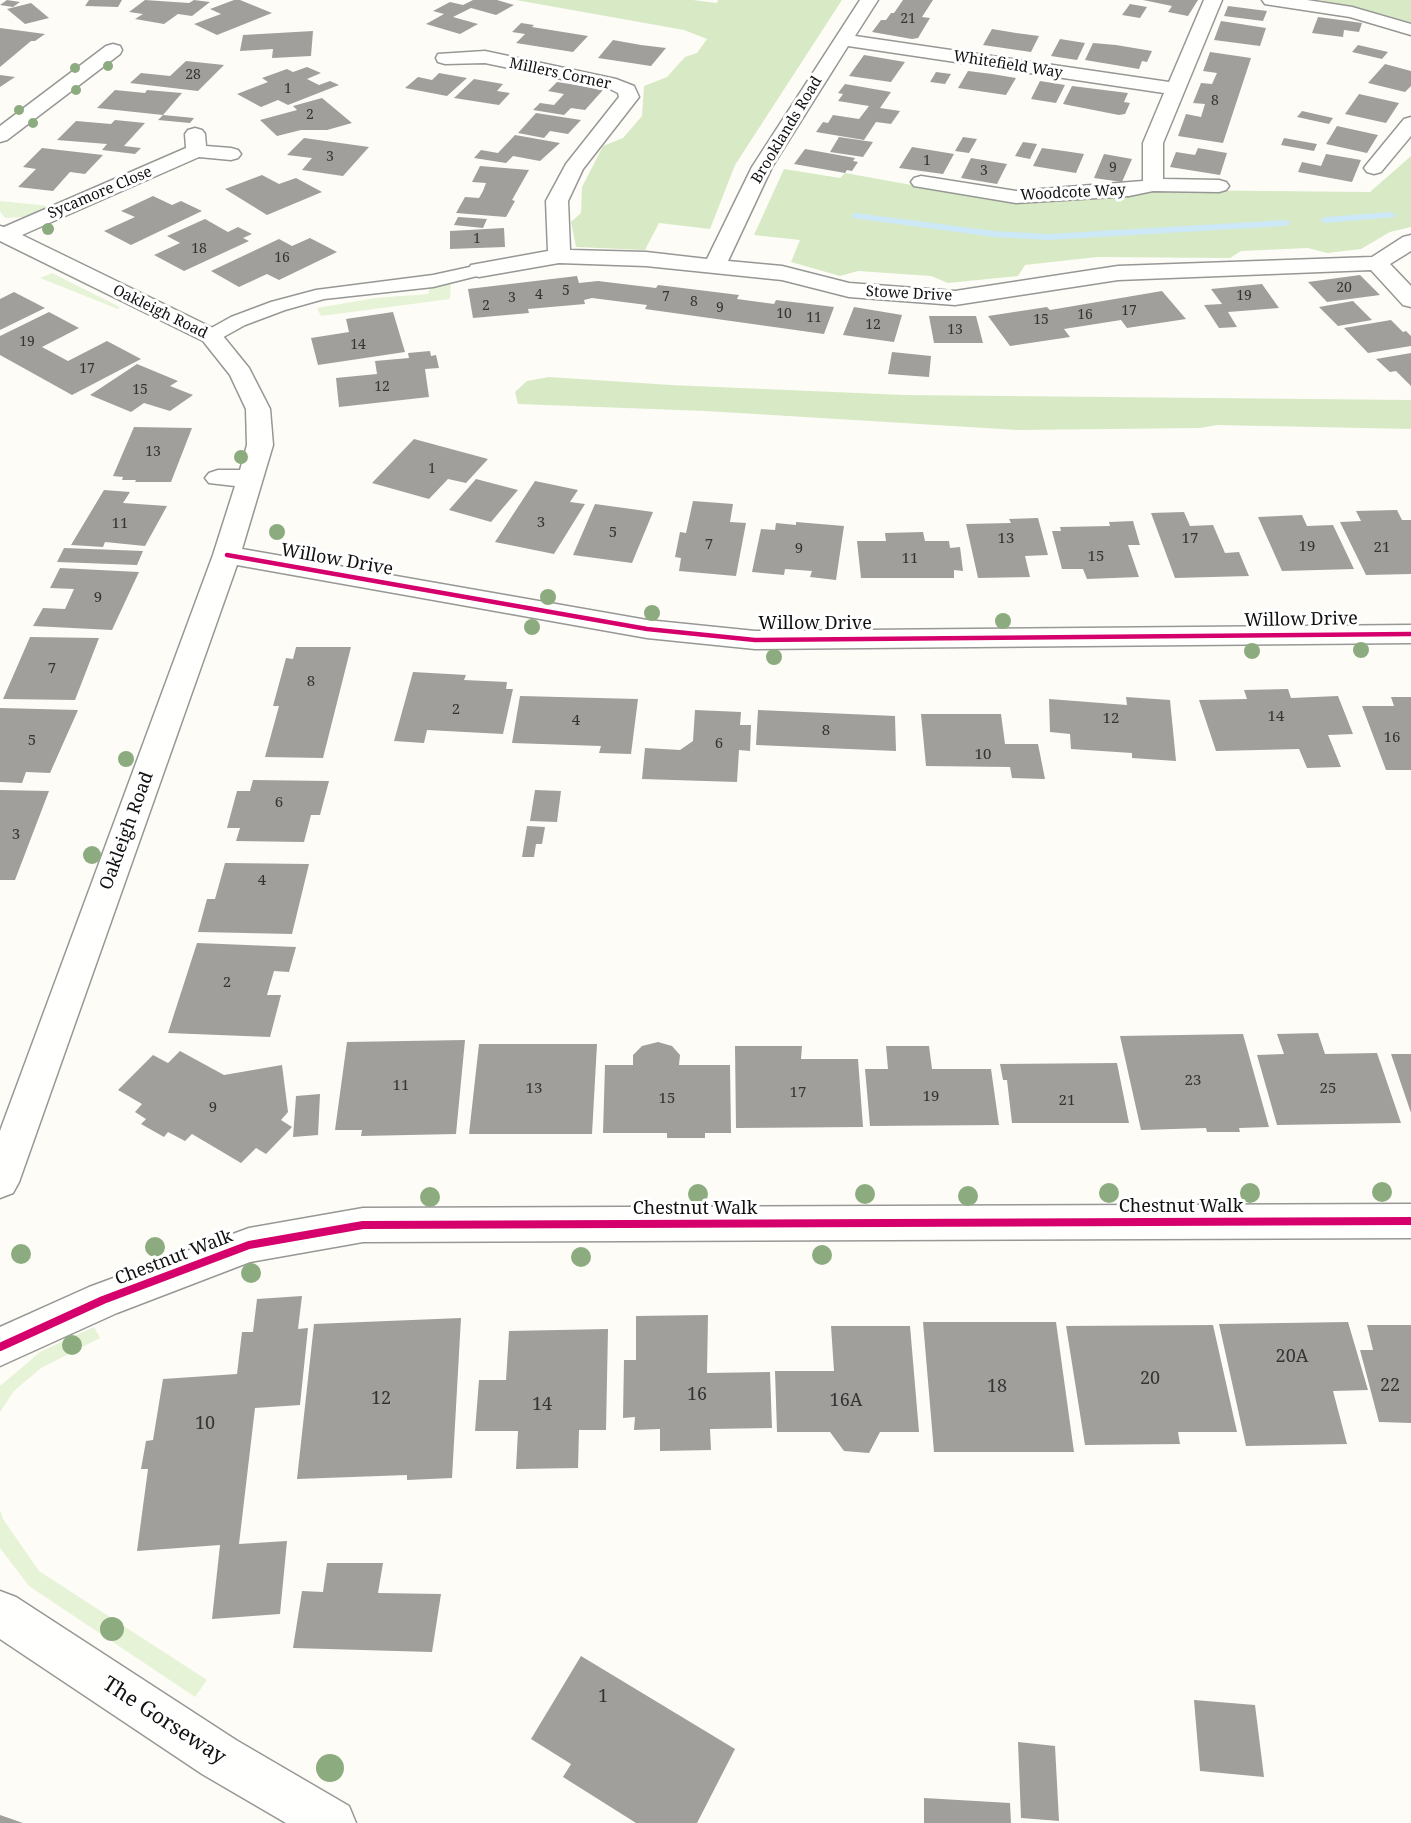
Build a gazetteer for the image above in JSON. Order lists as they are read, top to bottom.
{
  "streets": {
    "street": [
      "Whitefield Way",
      "Millers Corner",
      "Brooklands Road",
      "Sycamore Close",
      "Woodcote Way",
      "Stowe Drive",
      "Oakleigh Road",
      "Willow Drive",
      "Chestnut Walk",
      "The Gorseway"
    ]
  },
  "crossings": [
    ["Whitefield Way", "Brooklands Road"],
    ["Millers Corner", "Stowe Drive"],
    ["Brooklands Road", "Stowe Drive"],
    ["Sycamore Close", "Oakleigh Road"],
    ["Oakleigh Road", "Willow Drive"]
  ],
  "house_numbers": [
    "21",
    "28",
    "1",
    "8",
    "2",
    "3",
    "1",
    "9",
    "3",
    "1",
    "18",
    "16",
    "20",
    "5",
    "4",
    "19",
    "7",
    "3",
    "8",
    "2",
    "9",
    "17",
    "10",
    "16",
    "11",
    "15",
    "12",
    "13",
    "19",
    "14",
    "17",
    "12",
    "15",
    "13",
    "1",
    "3",
    "11",
    "5",
    "13",
    "17",
    "7",
    "19",
    "21",
    "9",
    "15",
    "11",
    "9",
    "7",
    "8",
    "2",
    "14",
    "12",
    "4",
    "8",
    "16",
    "5",
    "6",
    "10",
    "6",
    "3",
    "4",
    "2",
    "23",
    "11",
    "13",
    "25",
    "17",
    "19",
    "15",
    "21",
    "9",
    "20A",
    "20",
    "22",
    "18",
    "16",
    "12",
    "16A",
    "14",
    "10",
    "1"
  ]
}
